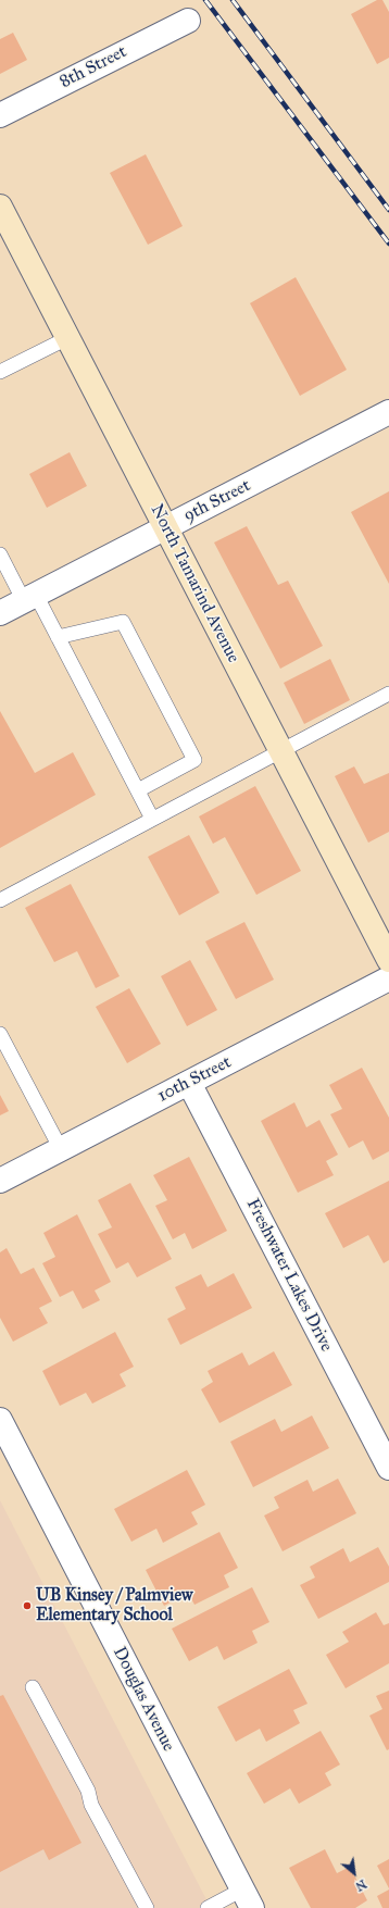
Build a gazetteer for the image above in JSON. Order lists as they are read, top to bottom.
{
  "streets": {
    "street": [
      "8th Street",
      "9th Street",
      "North Tamarind Avenue",
      "10th Street",
      "Freshwater Lakes Drive",
      "Douglas Avenue"
    ]
  },
  "crossings": [
    ["9th Street", "North Tamarind Avenue"],
    ["10th Street", "Freshwater Lakes Drive"]
  ],
  "places": ["UB Kinsey / Palmview Elementary School"],
  "north": "bottom right"
}
